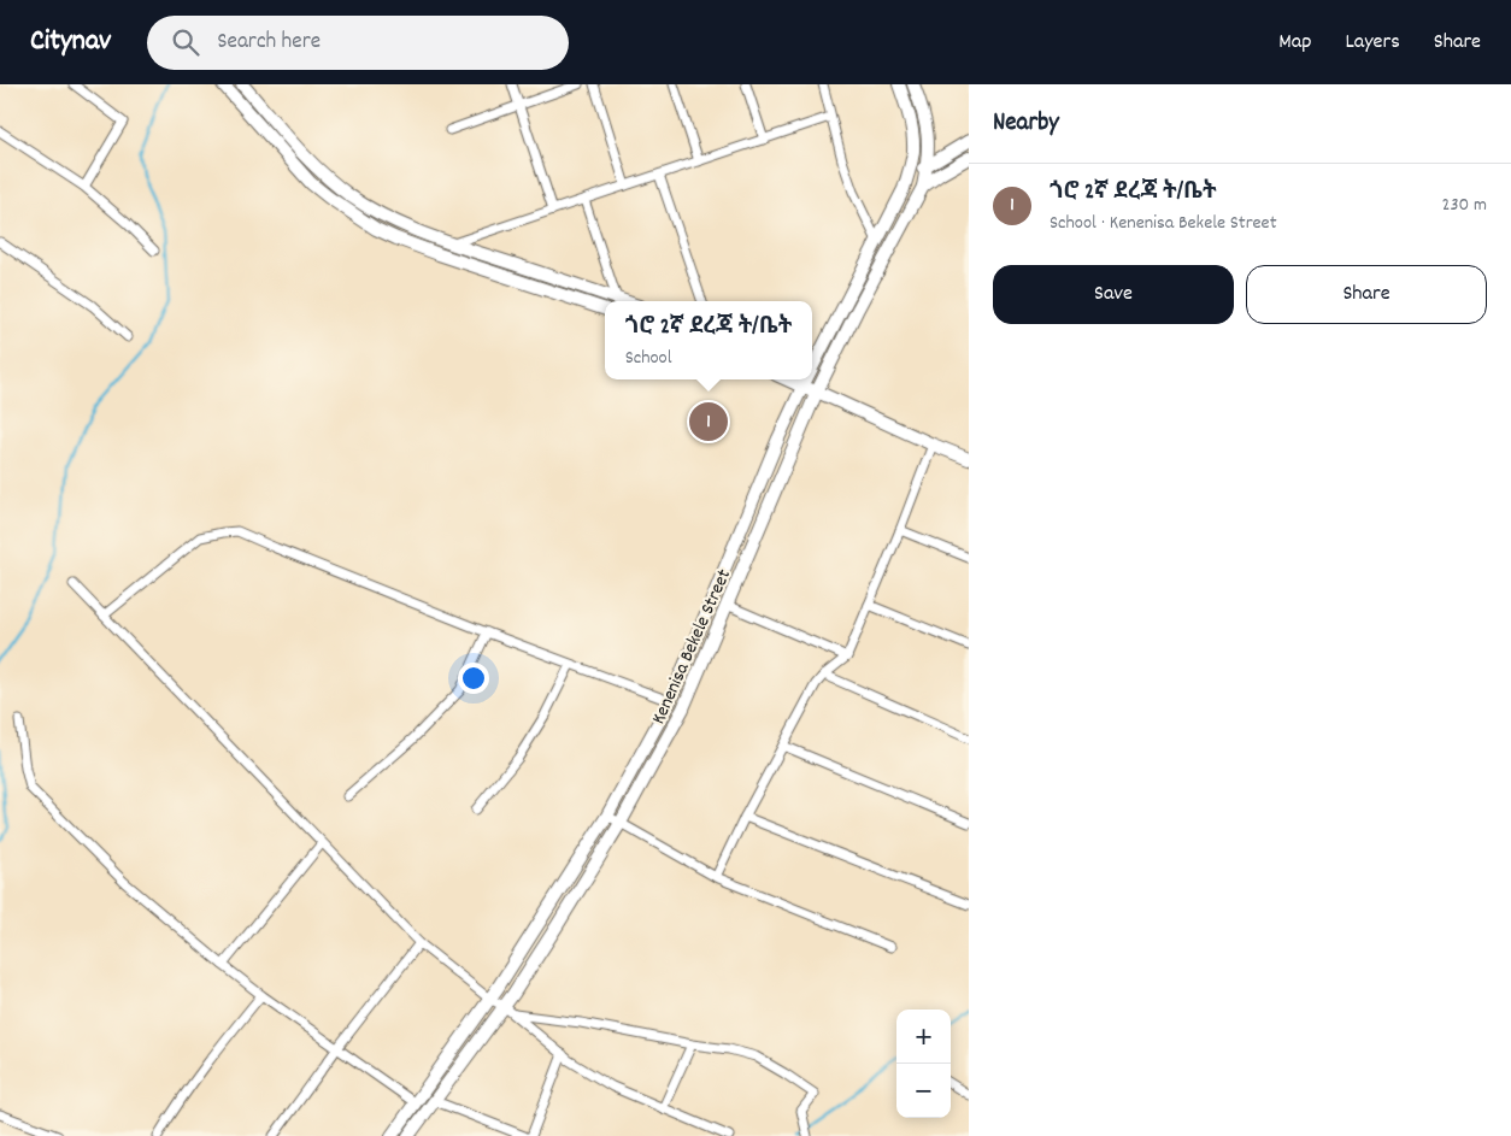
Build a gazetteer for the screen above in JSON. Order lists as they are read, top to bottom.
{
  "streets": {
    "main road": ["Kenenisa Bekele Street"]
  },
  "page": {
    "header": "Citynav",
    "search": "Search here",
    "nav": ["Map", "Layers", "Share"],
    "heading": "Nearby",
    "list": [
      {
        "mark": "1",
        "name": "ጎሮ 2ኛ ደረጃ ት/ቤት",
        "note": "School · Kenenisa Bekele Street",
        "value": "230 m"
      }
    ],
    "buttons": ["Save", "Share"],
    "popup": ["ጎሮ 2ኛ ደረጃ ት/ቤት", "School"],
    "pins": "1",
    "map_buttons": ["+", "−"]
  }
}
